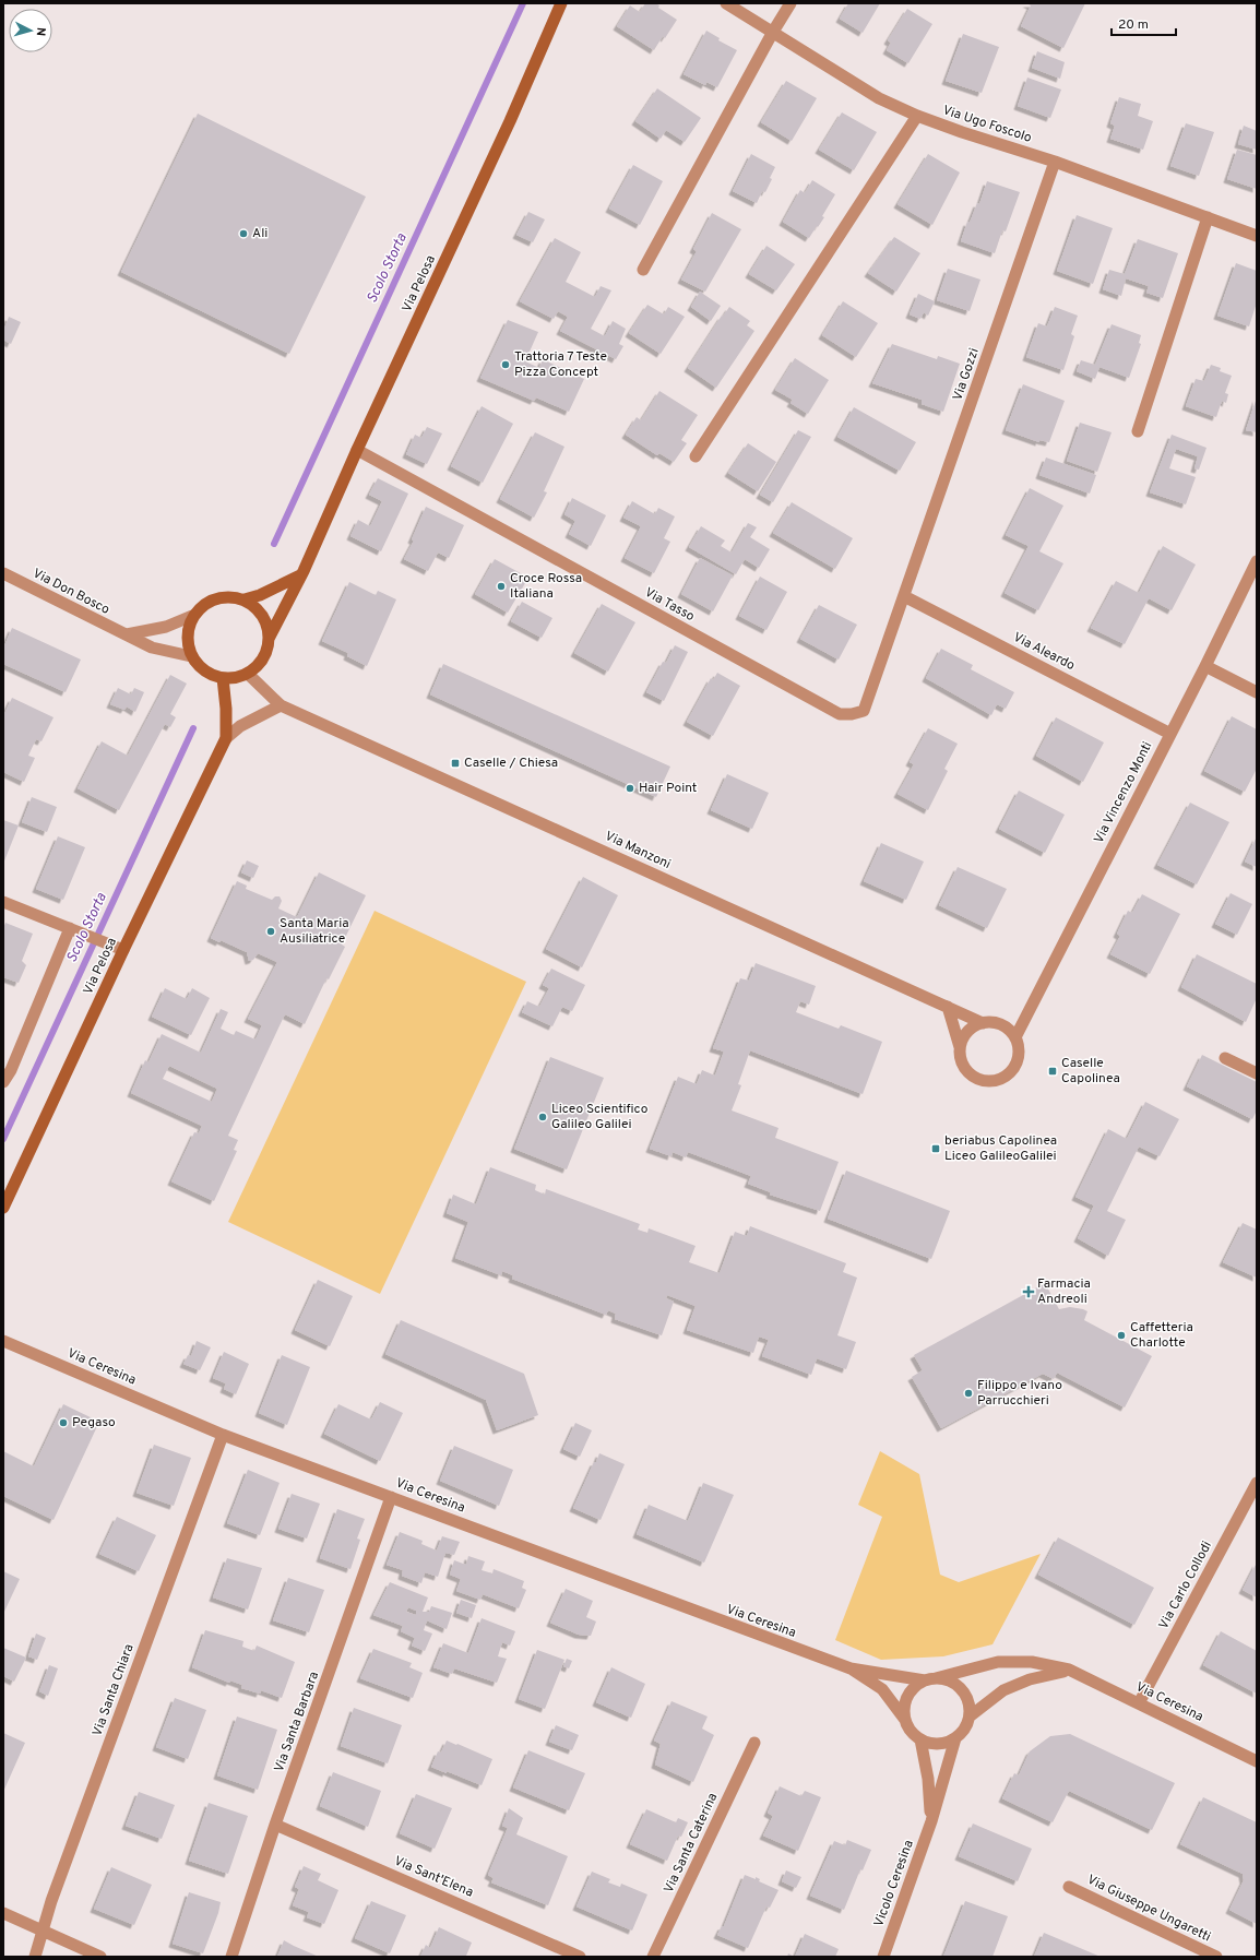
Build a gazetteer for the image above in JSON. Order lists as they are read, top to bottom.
{
  "streets": {
    "main road": ["Via Pelosa"],
    "street": [
      "Via Ugo Foscolo",
      "Via Gozzi",
      "Via Don Bosco",
      "Via Tasso",
      "Via Aleardo",
      "Via Vincenzo Monti",
      "Via Manzoni",
      "Via Ceresina",
      "Via Carlo Collodi",
      "Via Santa Chiara",
      "Via Santa Barbara",
      "Via Santa Caterina",
      "Via Sant'Elena",
      "Vicolo Ceresina",
      "Via Giuseppe Ungaretti"
    ]
  },
  "crossings": [
    ["Via Ugo Foscolo", "Via Gozzi"],
    ["Via Pelosa", "Via Don Bosco"],
    ["Via Pelosa", "Via Tasso"],
    ["Via Pelosa", "Via Manzoni"],
    ["Via Gozzi", "Via Tasso"],
    ["Via Gozzi", "Via Aleardo"],
    ["Via Don Bosco", "Via Manzoni"],
    ["Via Tasso", "Via Aleardo"],
    ["Via Aleardo", "Via Vincenzo Monti"],
    ["Via Vincenzo Monti", "Via Manzoni"],
    ["Via Ceresina", "Via Carlo Collodi"],
    ["Via Ceresina", "Via Santa Chiara"],
    ["Via Ceresina", "Via Santa Barbara"],
    ["Via Ceresina", "Vicolo Ceresina"],
    ["Via Santa Barbara", "Via Sant'Elena"]
  ],
  "water": ["Scolo Storta"],
  "places": {
    "other": [
      "Ali",
      "Trattoria 7 Teste Pizza Concept",
      "Croce Rossa Italiana",
      "Hair Point",
      "Santa Maria Ausiliatrice",
      "Liceo Scientifico Galileo Galilei",
      "Caffetteria Charlotte",
      "Filippo e Ivano Parrucchieri",
      "Pegaso"
    ],
    "transit": ["Caselle / Chiesa", "Caselle Capolinea", "beriabus Capolinea Liceo GalileoGalilei"],
    "health": ["Farmacia Andreoli"]
  },
  "scale_bar": "20 m",
  "north": "right"
}
